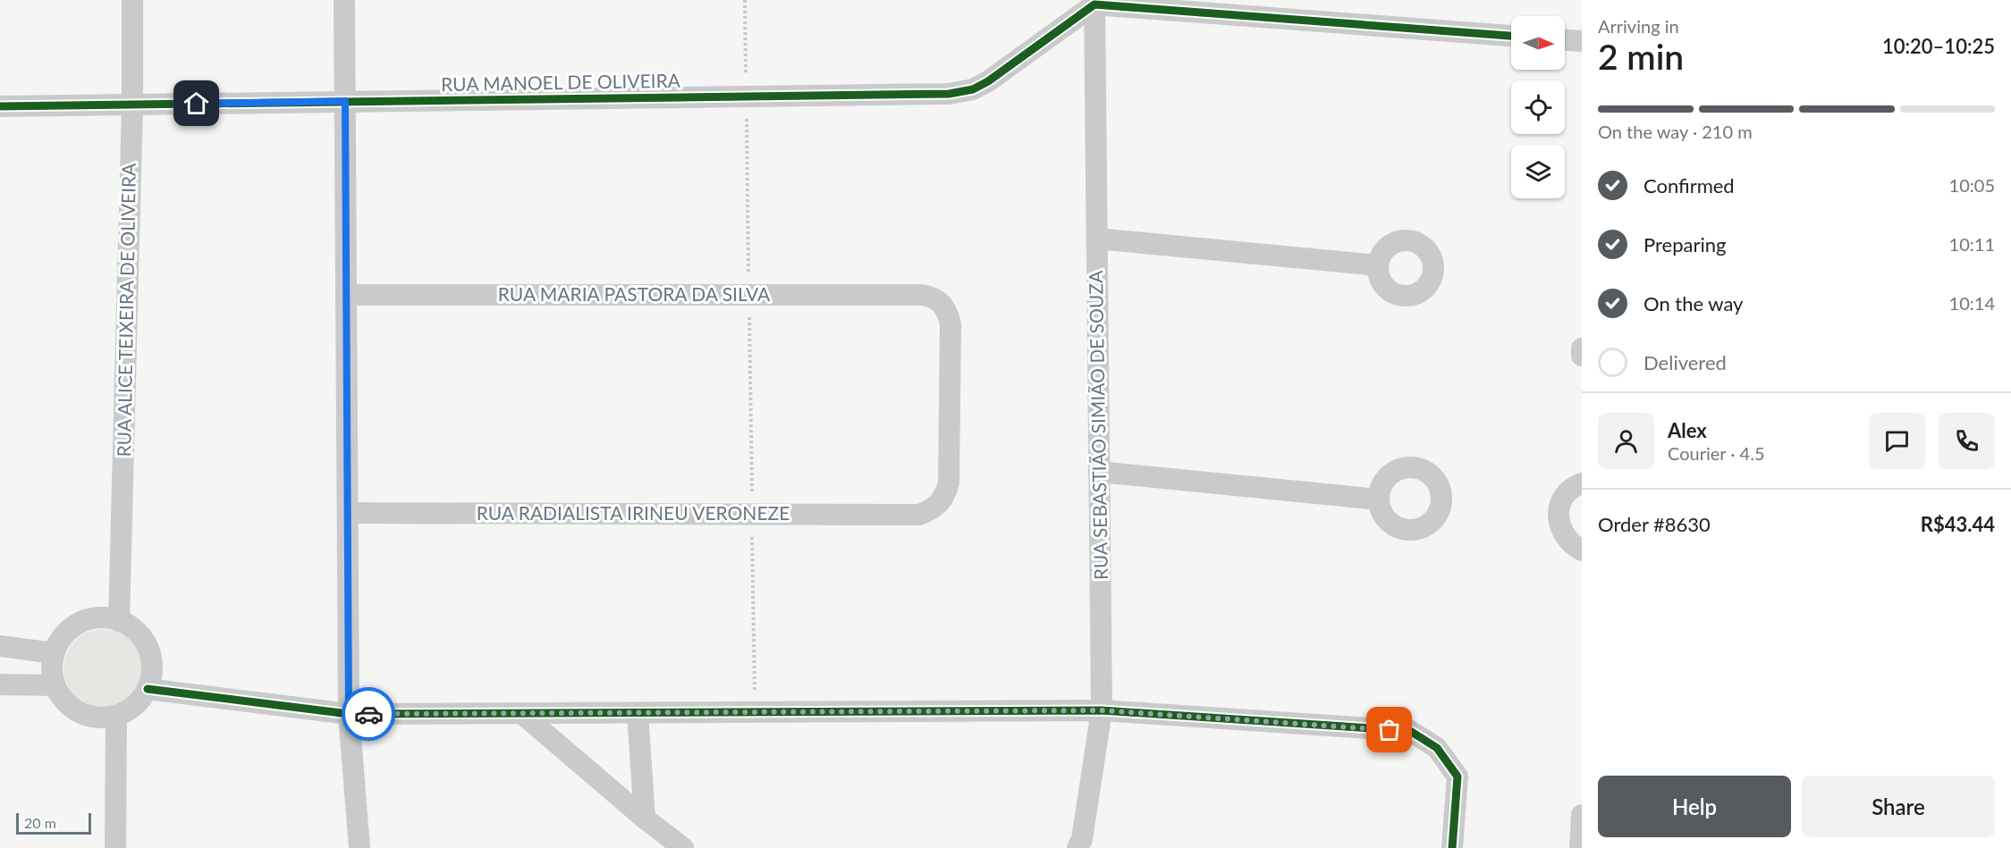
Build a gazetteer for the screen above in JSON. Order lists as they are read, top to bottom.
{
  "streets": {
    "street": [
      "RUA MANOEL DE OLIVEIRA",
      "RUA MARIA PASTORA DA SILVA",
      "RUA ALICE TEIXEIRA DE OLIVEIRA",
      "RUA SEBASTIÃO SIMIÃO DE SOUZA",
      "RUA RADIALISTA IRINEU VERONEZE"
    ]
  },
  "crossings": [
    ["RUA MANOEL DE OLIVEIRA", "RUA ALICE TEIXEIRA DE OLIVEIRA"],
    ["RUA MANOEL DE OLIVEIRA", "RUA SEBASTIÃO SIMIÃO DE SOUZA"],
    ["RUA MARIA PASTORA DA SILVA", "RUA RADIALISTA IRINEU VERONEZE"]
  ],
  "scale_bar": "20 m",
  "north": "right",
  "page": {
    "heading": ["2 min", "Arriving in", "10:20–10:25"],
    "panel": [
      "Alex",
      "Courier · 4.5",
      "Order #8630",
      "R$43.44"
    ],
    "bar": "On the way · 210 m",
    "list": [
      ["Confirmed", "10:05"],
      ["Preparing", "10:11"],
      ["On the way", "10:14"],
      "Delivered"
    ],
    "buttons": ["Help", "Share"],
    "scale": "20 m"
  }
}
